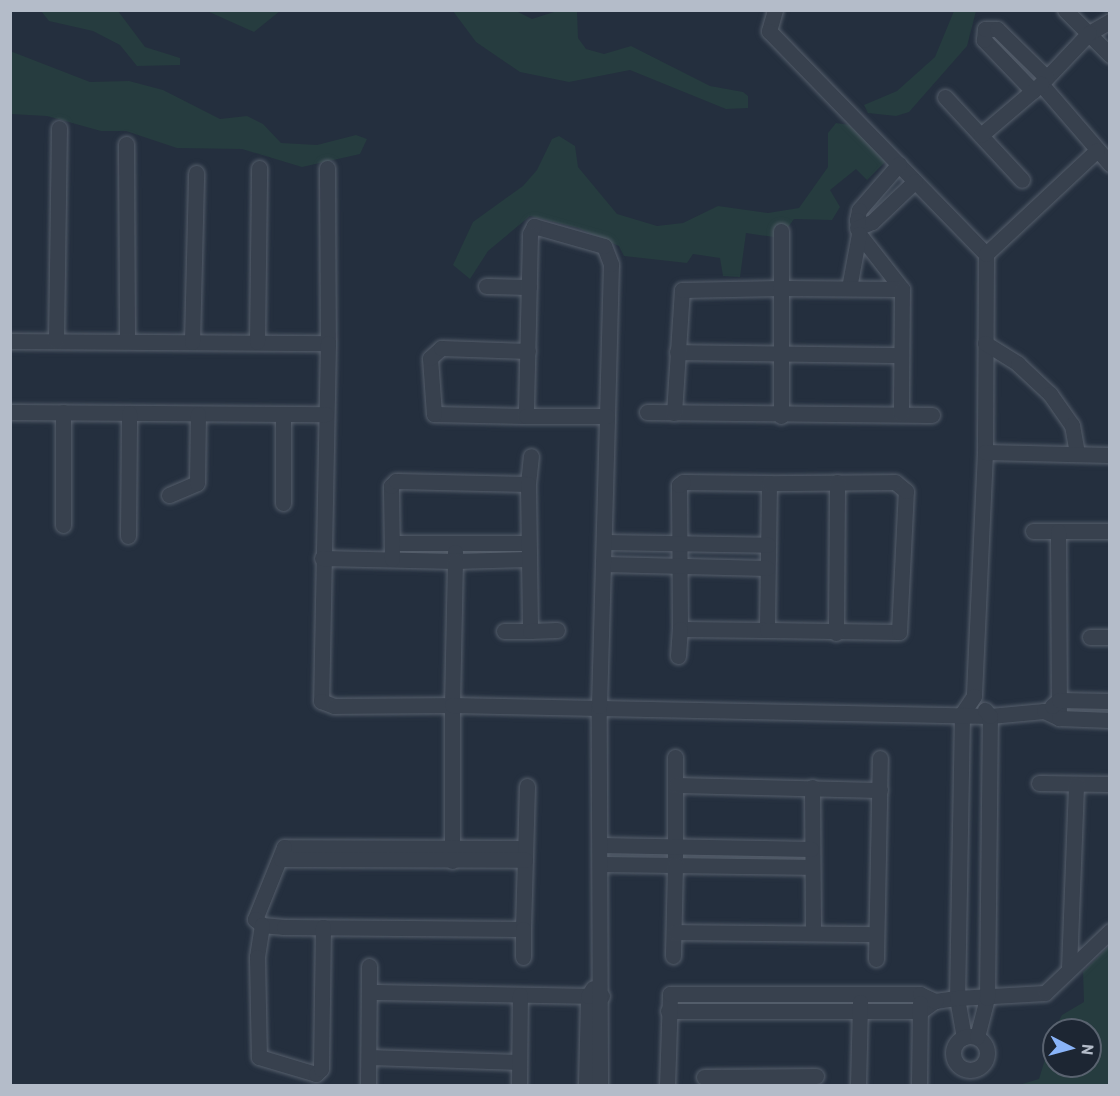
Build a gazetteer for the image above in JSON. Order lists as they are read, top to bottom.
{
  "north": "right"
}
